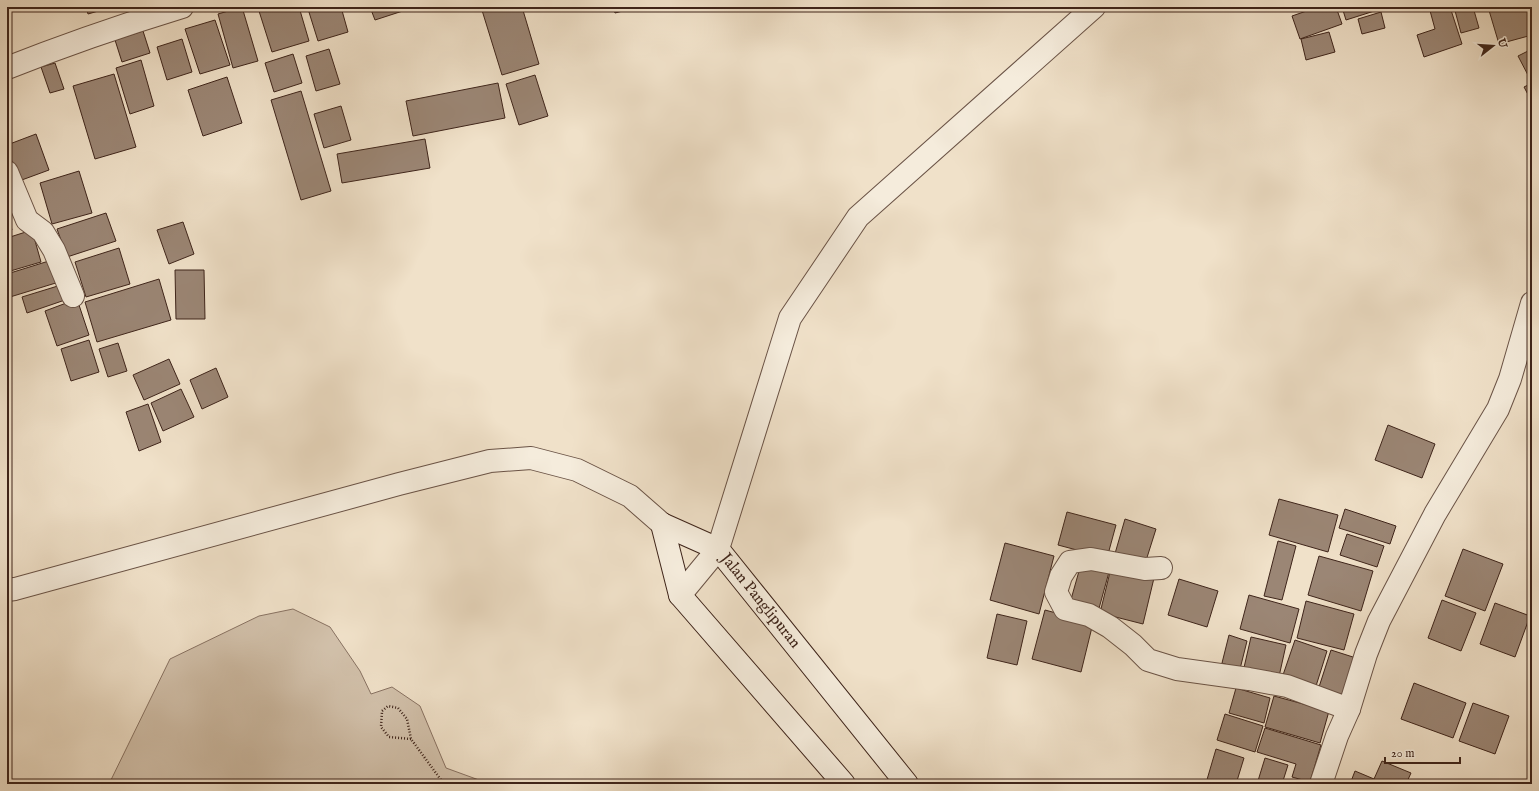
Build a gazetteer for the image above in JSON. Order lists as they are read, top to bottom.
{
  "streets": {
    "street": ["Jalan Panglipuran"]
  },
  "scale_bar": "20 m",
  "north": "right"
}
